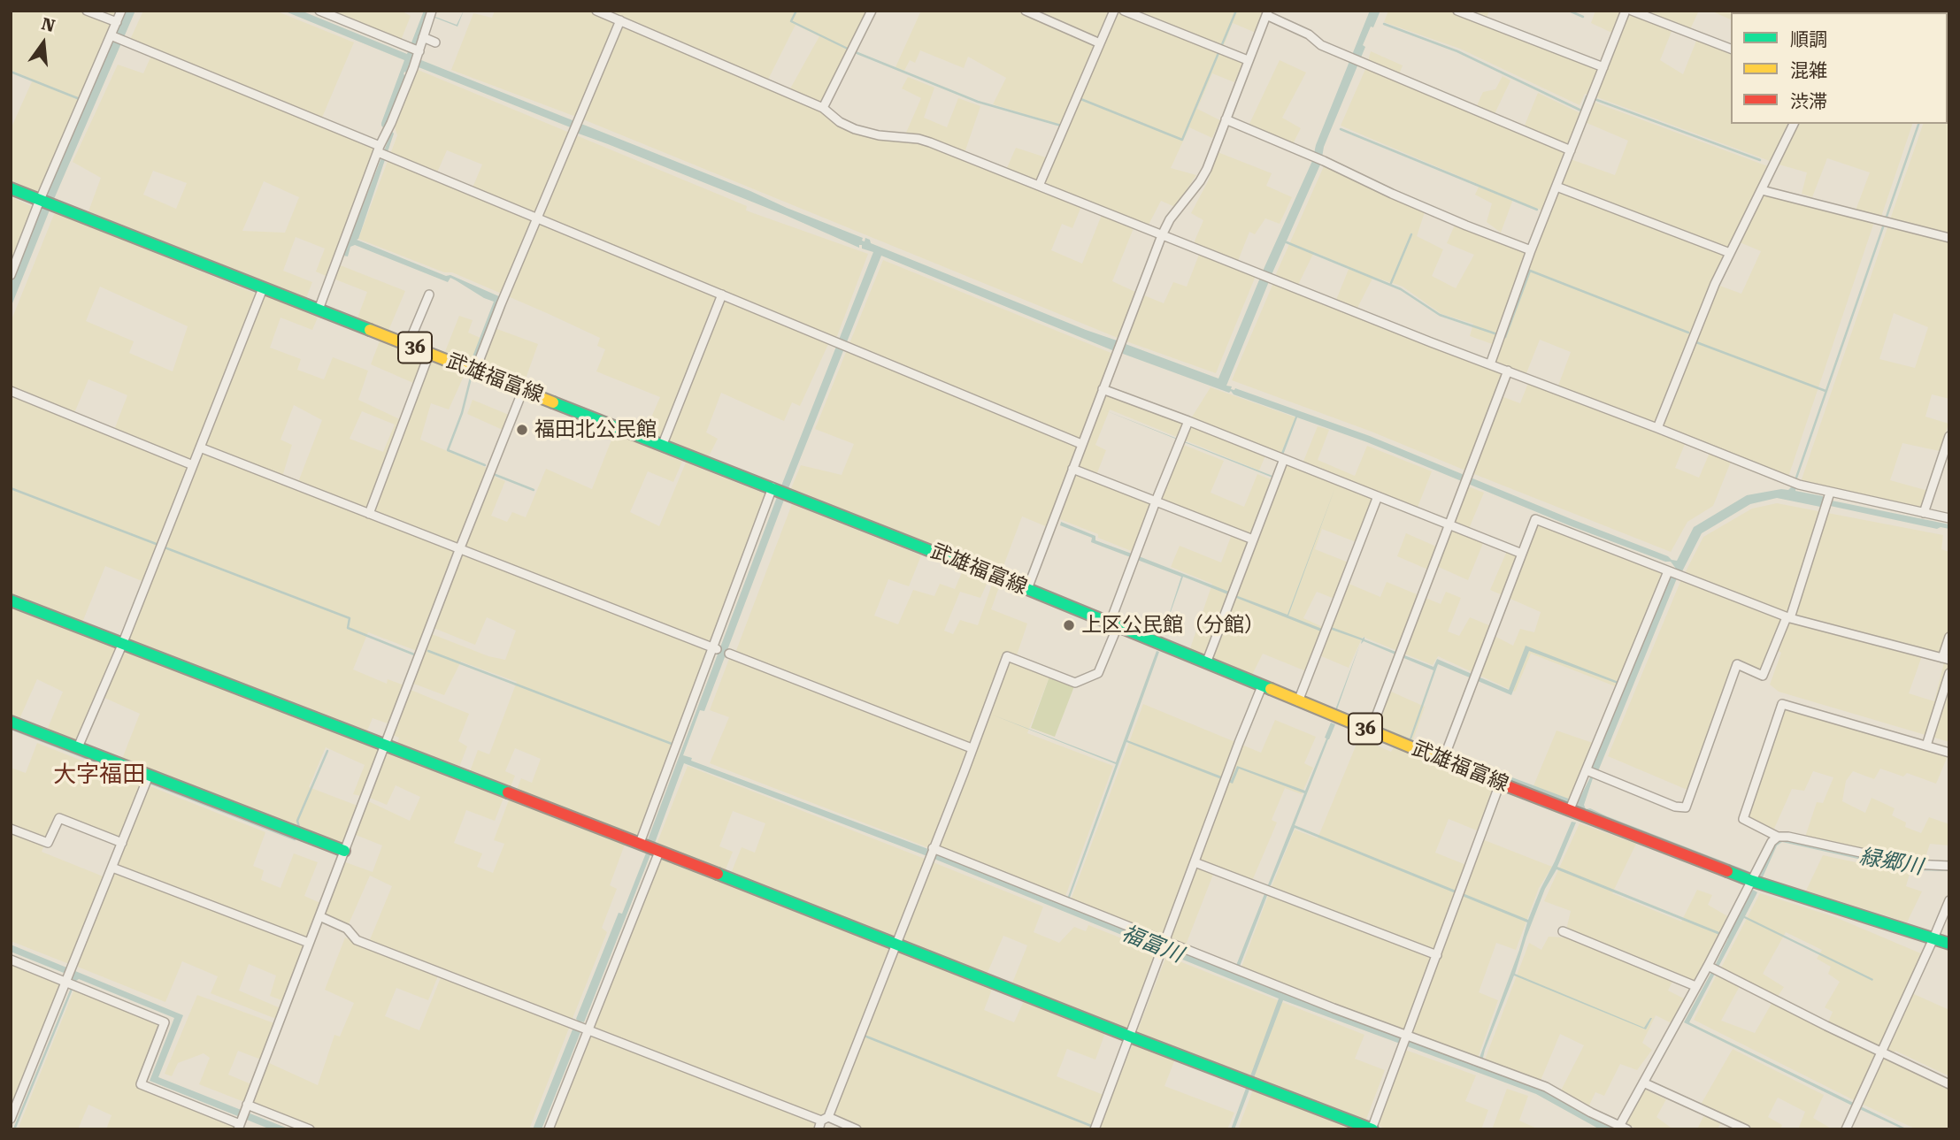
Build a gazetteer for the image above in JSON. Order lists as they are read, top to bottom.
{
  "streets": {
    "main road": ["36", "武雄福富線"]
  },
  "districts": ["大字福田"],
  "water": ["緑郷川", "福富川"],
  "places": ["福田北公民館", "上区公民館（分館）"],
  "legend": ["順調", "混雑", "渋滞"],
  "north": "top"
}
